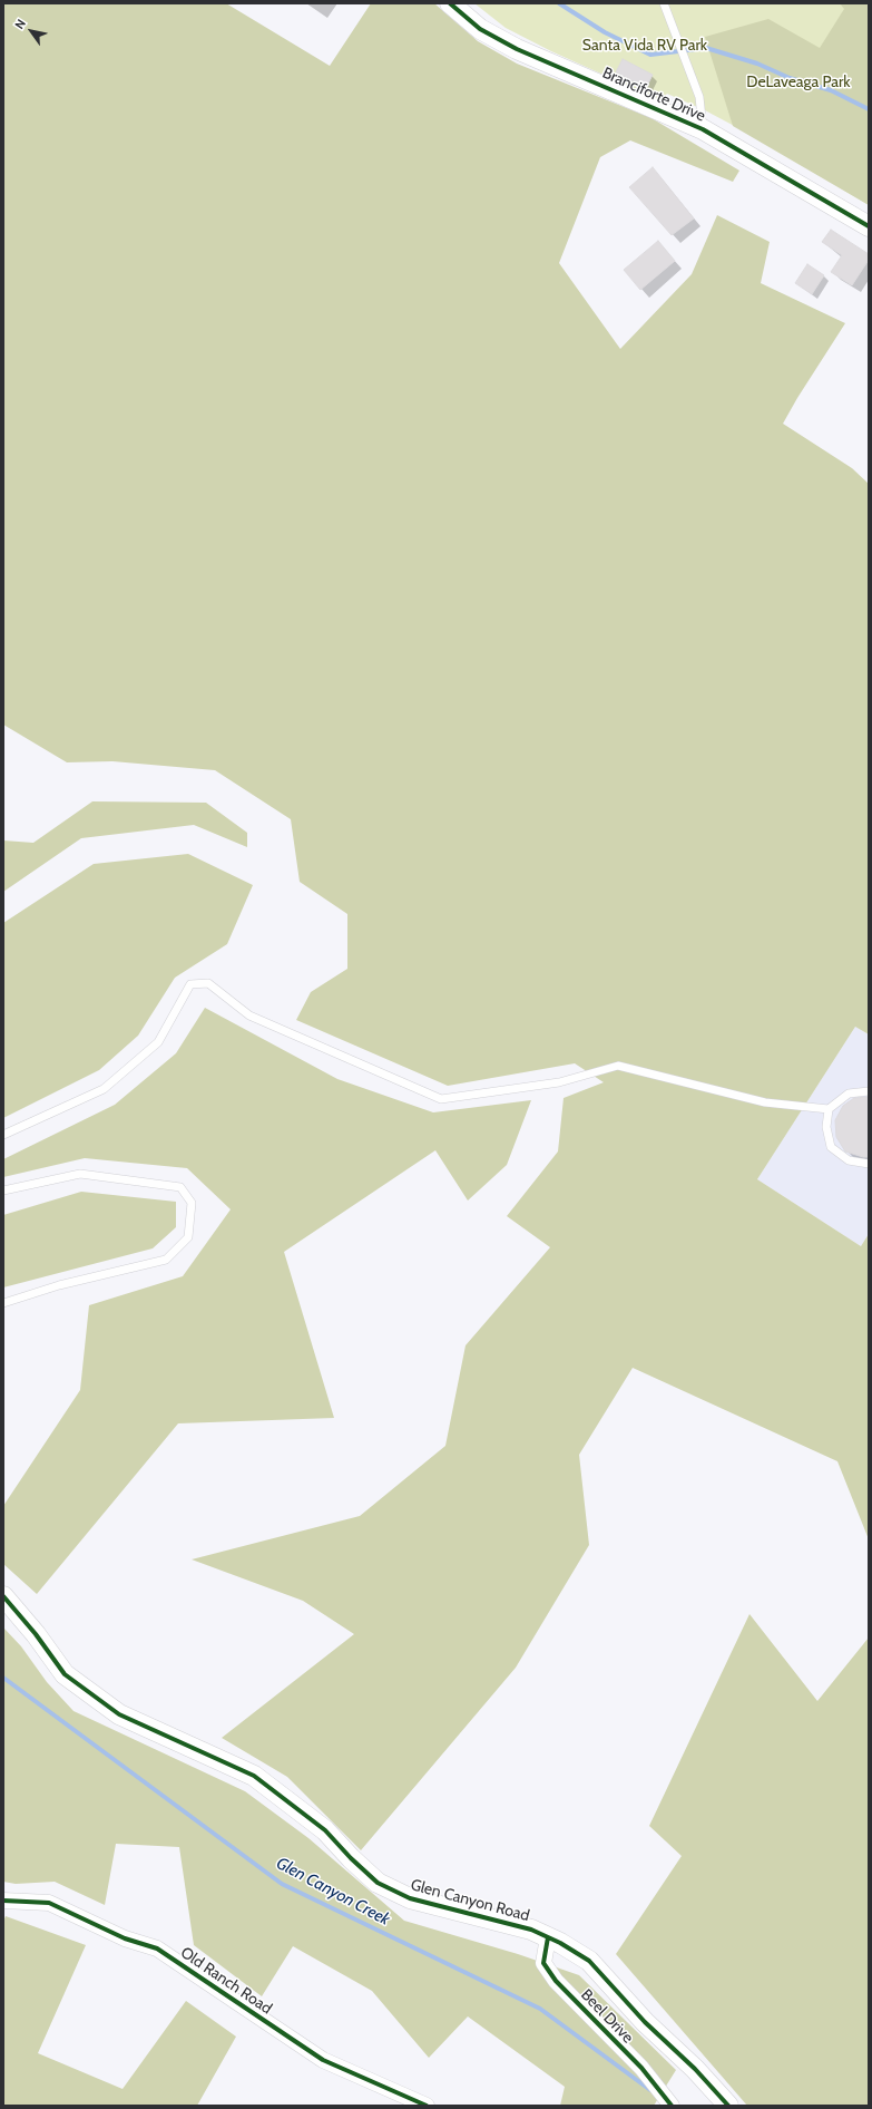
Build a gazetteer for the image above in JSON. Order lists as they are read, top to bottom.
{
  "streets": {
    "street": [
      "Branciforte Drive",
      "Glen Canyon Road",
      "Old Ranch Road",
      "Beel Drive"
    ]
  },
  "crossings": [
    ["Glen Canyon Road", "Beel Drive"]
  ],
  "water": ["Glen Canyon Creek"],
  "parks": ["Santa Vida RV Park", "DeLaveaga Park"],
  "north": "top left"
}
